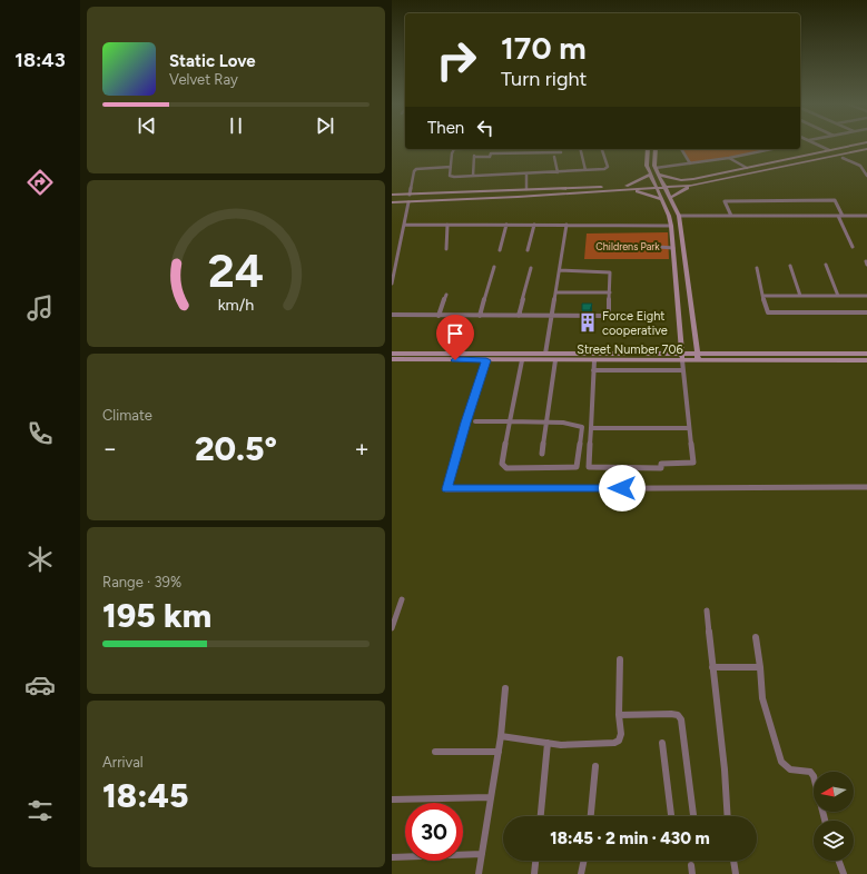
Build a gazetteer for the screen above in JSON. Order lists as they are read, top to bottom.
{
  "streets": {
    "street": ["Street Number 706"]
  },
  "parks": ["Childrens Park"],
  "places": {
    "building": ["Force Eight cooperative"]
  },
  "north": "left",
  "page": {
    "tabs": "18:43",
    "turn": ["170 m", "Turn right"],
    "song": ["Static Love", "Velvet Ray"],
    "then": "Then",
    "tile": [
      "Climate",
      ["Range · 39%", "195 km"],
      ["Arrival", "18:45"]
    ],
    "heat": ["−", "20.5°", "+"],
    "limit": "30",
    "trip": "18:45 · 2 min · 430 m",
    "gauge": ["24", "km/h"]
  }
}
